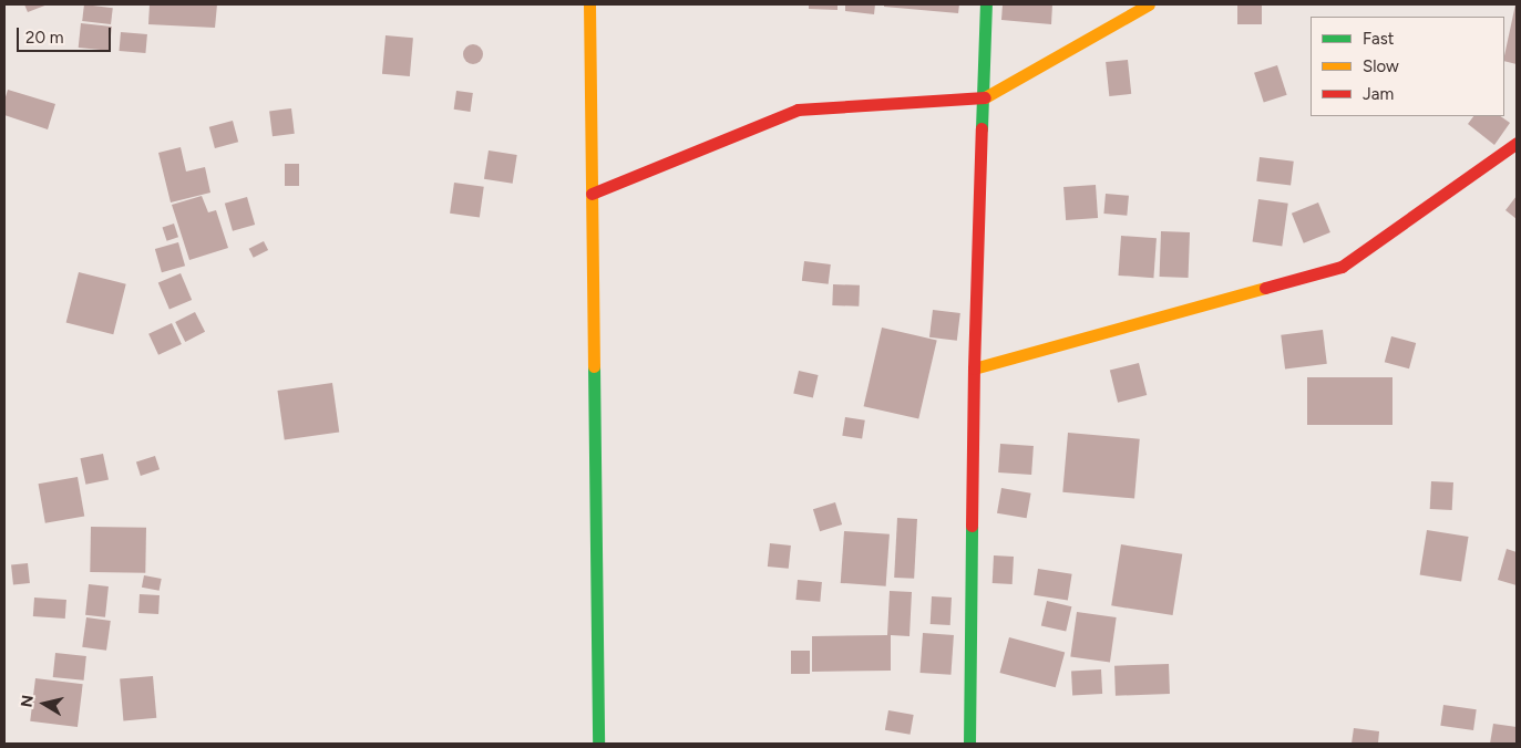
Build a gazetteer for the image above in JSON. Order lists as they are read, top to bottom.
{
  "legend": ["Fast", "Slow", "Jam"],
  "scale_bar": "20 m",
  "north": "left"
}
